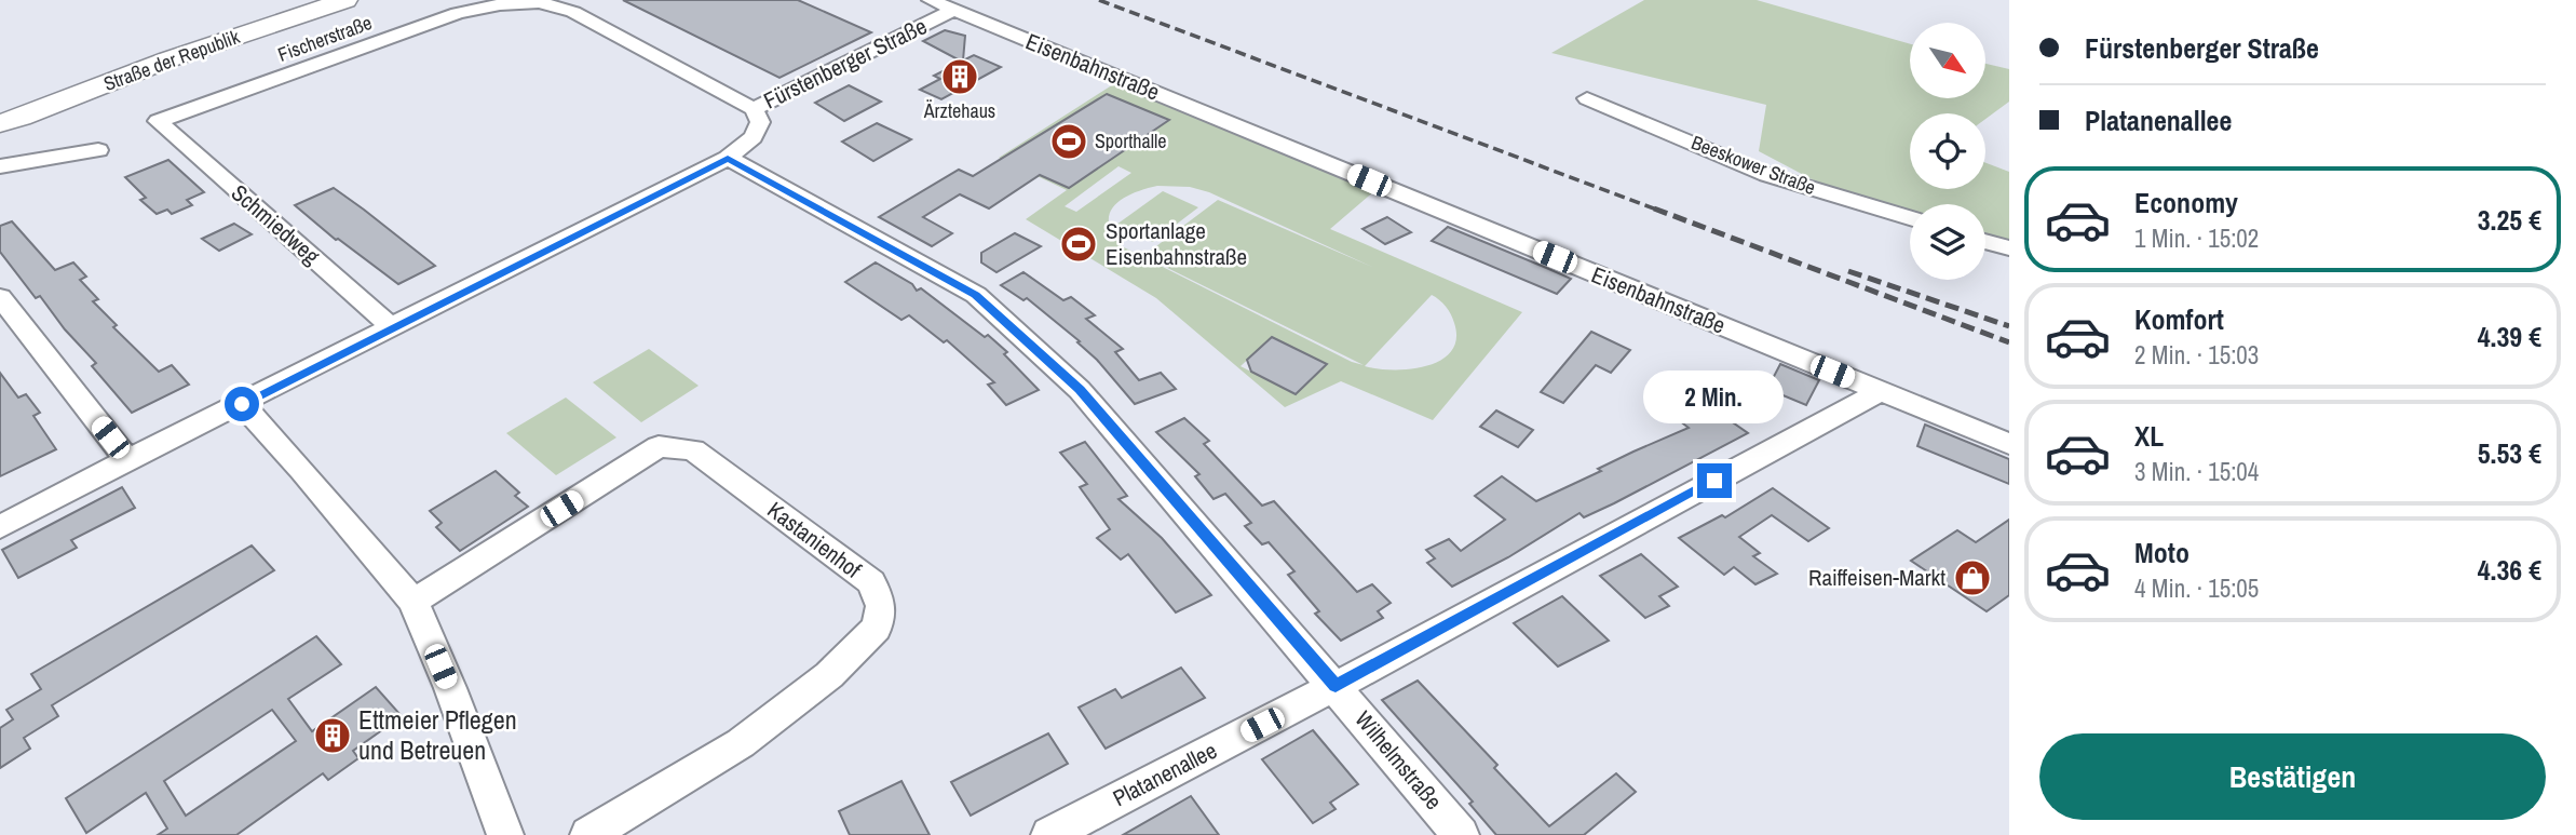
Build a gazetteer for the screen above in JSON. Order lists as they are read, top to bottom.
{
  "streets": {
    "main road": ["Straße der Republik"],
    "street": [
      "Fischerstraße",
      "Fürstenberger Straße",
      "Eisenbahnstraße",
      "Beeskower Straße",
      "Schmiedweg",
      "Kastanienhof",
      "Wilhelmstraße",
      "Platanenallee"
    ]
  },
  "crossings": [
    ["Fischerstraße", "Fürstenberger Straße"],
    ["Fischerstraße", "Schmiedweg"],
    ["Fürstenberger Straße", "Eisenbahnstraße"],
    ["Fürstenberger Straße", "Schmiedweg"],
    ["Fürstenberger Straße", "Wilhelmstraße"],
    ["Eisenbahnstraße", "Platanenallee"],
    ["Wilhelmstraße", "Platanenallee"]
  ],
  "places": {
    "building": ["Ärztehaus", "Ettmeier Pflegen und Betreuen"],
    "sports": ["Sporthalle", "Sportanlage Eisenbahnstraße"],
    "shop": ["Raiffeisen-Markt"]
  },
  "north": "bottom right",
  "page": {
    "banner": ["Fürstenberger Straße", "Platanenallee"],
    "list": [
      {
        "name": "Economy",
        "note": "1 Min. · 15:02",
        "value": "3.25 €"
      },
      {
        "name": "Komfort",
        "note": "2 Min. · 15:03",
        "value": "4.39 €"
      },
      {
        "name": "XL",
        "note": "3 Min. · 15:04",
        "value": "5.53 €"
      },
      {
        "name": "Moto",
        "note": "4 Min. · 15:05",
        "value": "4.36 €"
      }
    ],
    "bubble": "2 Min.",
    "buttons": "Bestätigen"
  }
}
